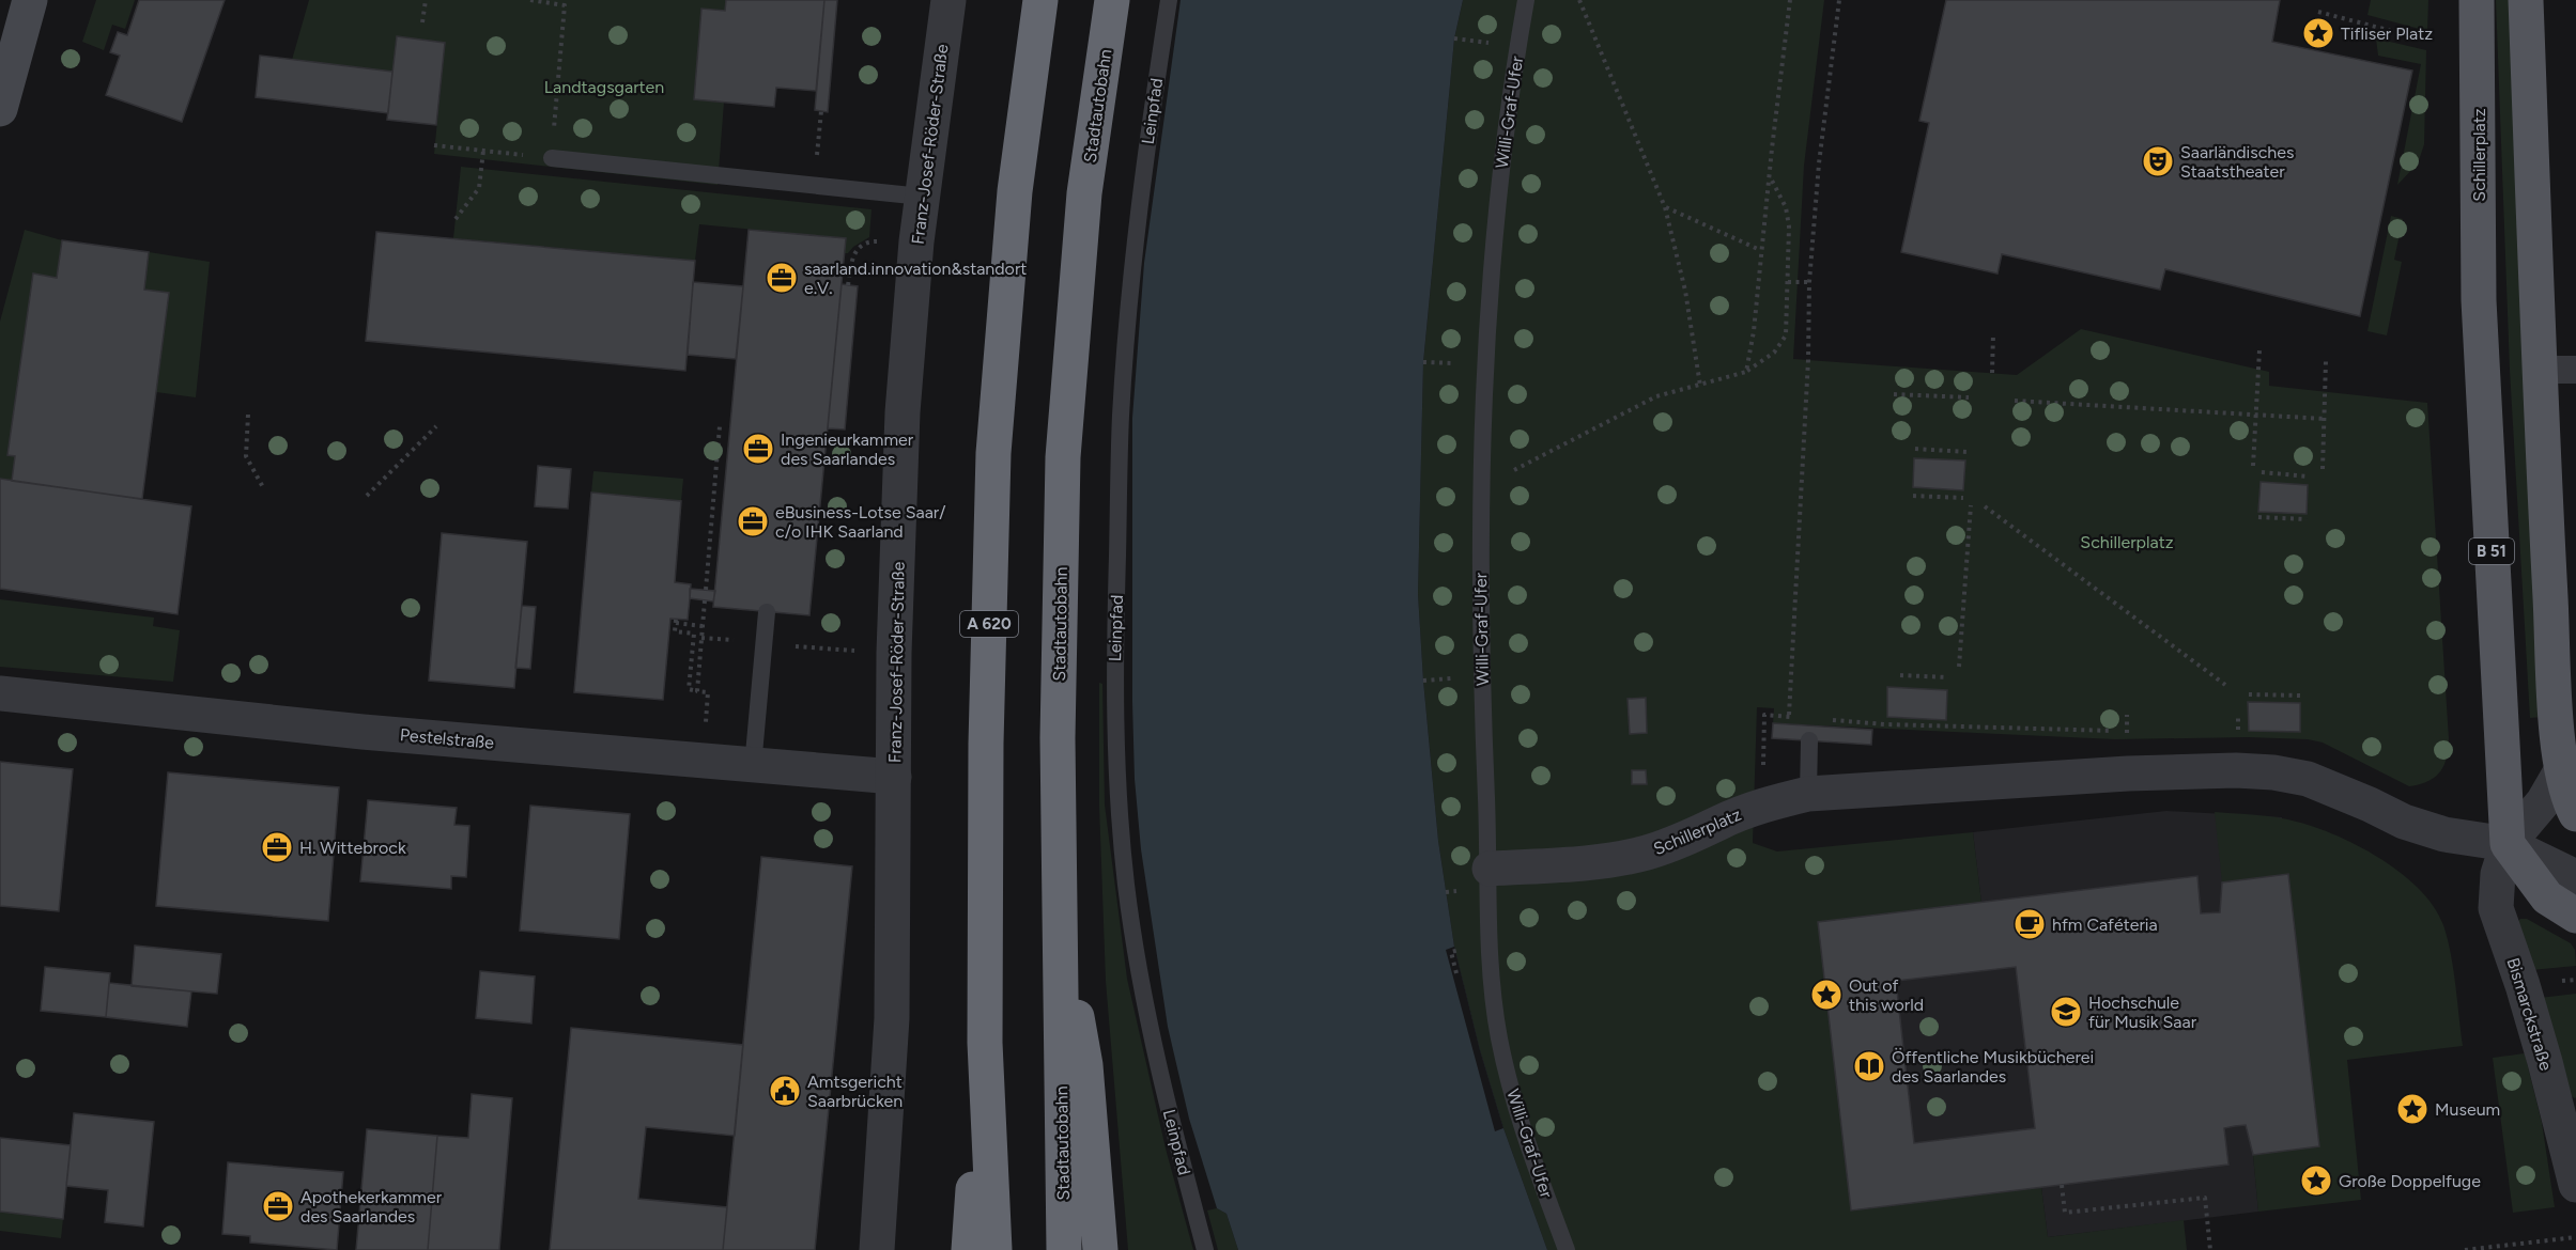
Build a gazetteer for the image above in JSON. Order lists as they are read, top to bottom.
{
  "streets": {
    "highway": ["Stadtautobahn", "A 620"],
    "main road": ["Schillerplatz", "B 51"],
    "street": ["Franz-Josef-Röder-Straße", "Pestelstraße", "Bismarckstraße"],
    "lane": ["Leinpfad", "Willi-Graf-Ufer"]
  },
  "crossings": [
    ["Willi-Graf-Ufer", "Schillerplatz"],
    ["Franz-Josef-Röder-Straße", "Pestelstraße"],
    ["Schillerplatz", "Bismarckstraße"]
  ],
  "parks": ["Landtagsgarten", "Schillerplatz"],
  "places": {
    "place": [
      "Tifliser Platz",
      "Out of this world",
      "Museum",
      "Große Doppelfuge"
    ],
    "theatre": ["Saarländisches Staatstheater"],
    "office": [
      "saarland.innovation&standort e.V.",
      "Ingenieurkammer des Saarlandes",
      "eBusiness-Lotse Saar/ c/o IHK Saarland",
      "H. Wittebrock",
      "Apothekerkammer des Saarlandes"
    ],
    "cafe": ["hfm Caféteria"],
    "school or university": ["Hochschule für Musik Saar"],
    "library": ["Öffentliche Musikbücherei des Saarlandes"],
    "public building": ["Amtsgericht Saarbrücken"]
  }
}
